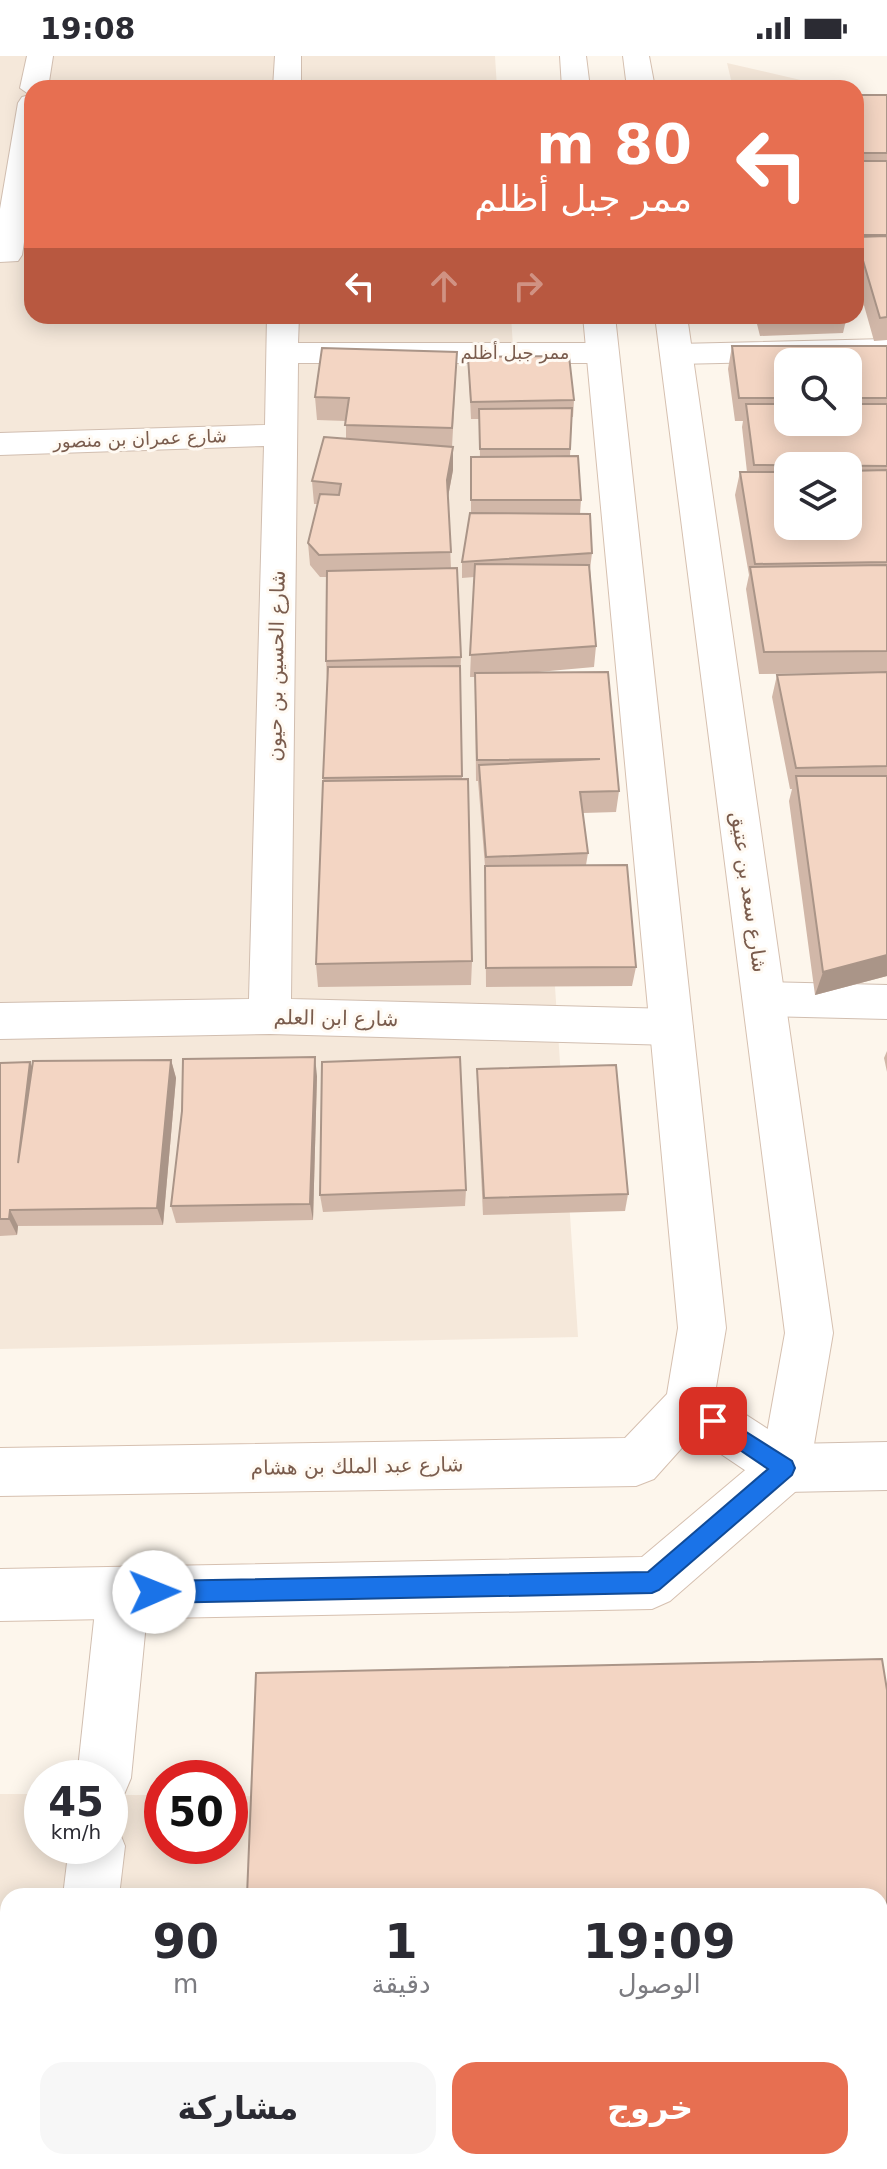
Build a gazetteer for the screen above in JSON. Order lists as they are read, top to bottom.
{
  "streets": {
    "street": [
      "ممر جبل أظلم",
      "شارع عمران بن منصور",
      "شارع الحسين بن حيون",
      "شارع سعد بن عتيق",
      "شارع ابن العلم",
      "شارع عبد الملك بن هشام"
    ]
  },
  "crossings": [
    ["ممر جبل أظلم", "شارع الحسين بن حيون"],
    ["شارع عمران بن منصور", "شارع الحسين بن حيون"],
    ["شارع الحسين بن حيون", "شارع ابن العلم"]
  ],
  "page": {
    "status": "19:08",
    "turn": ["80 m", "ممر جبل أظلم"],
    "speed": "45 km/h",
    "limit": "50",
    "eta": [
      "19:09",
      "الوصول",
      "1",
      "دقيقة",
      "90",
      "m"
    ],
    "buttons": ["خروج", "مشاركة"]
  }
}
